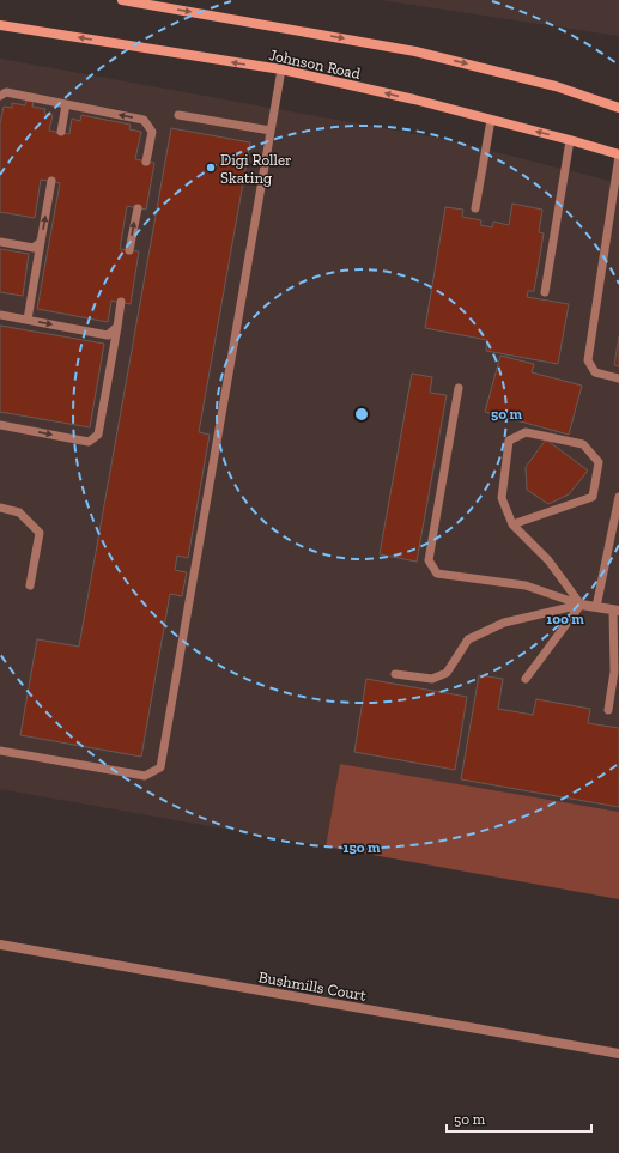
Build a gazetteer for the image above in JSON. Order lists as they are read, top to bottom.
{
  "streets": {
    "main road": ["Johnson Road"],
    "street": ["Bushmills Court"]
  },
  "places": ["Digi Roller Skating"],
  "scale_bar": "50 m",
  "rings": ["50 m", "100 m", "150 m"]
}
